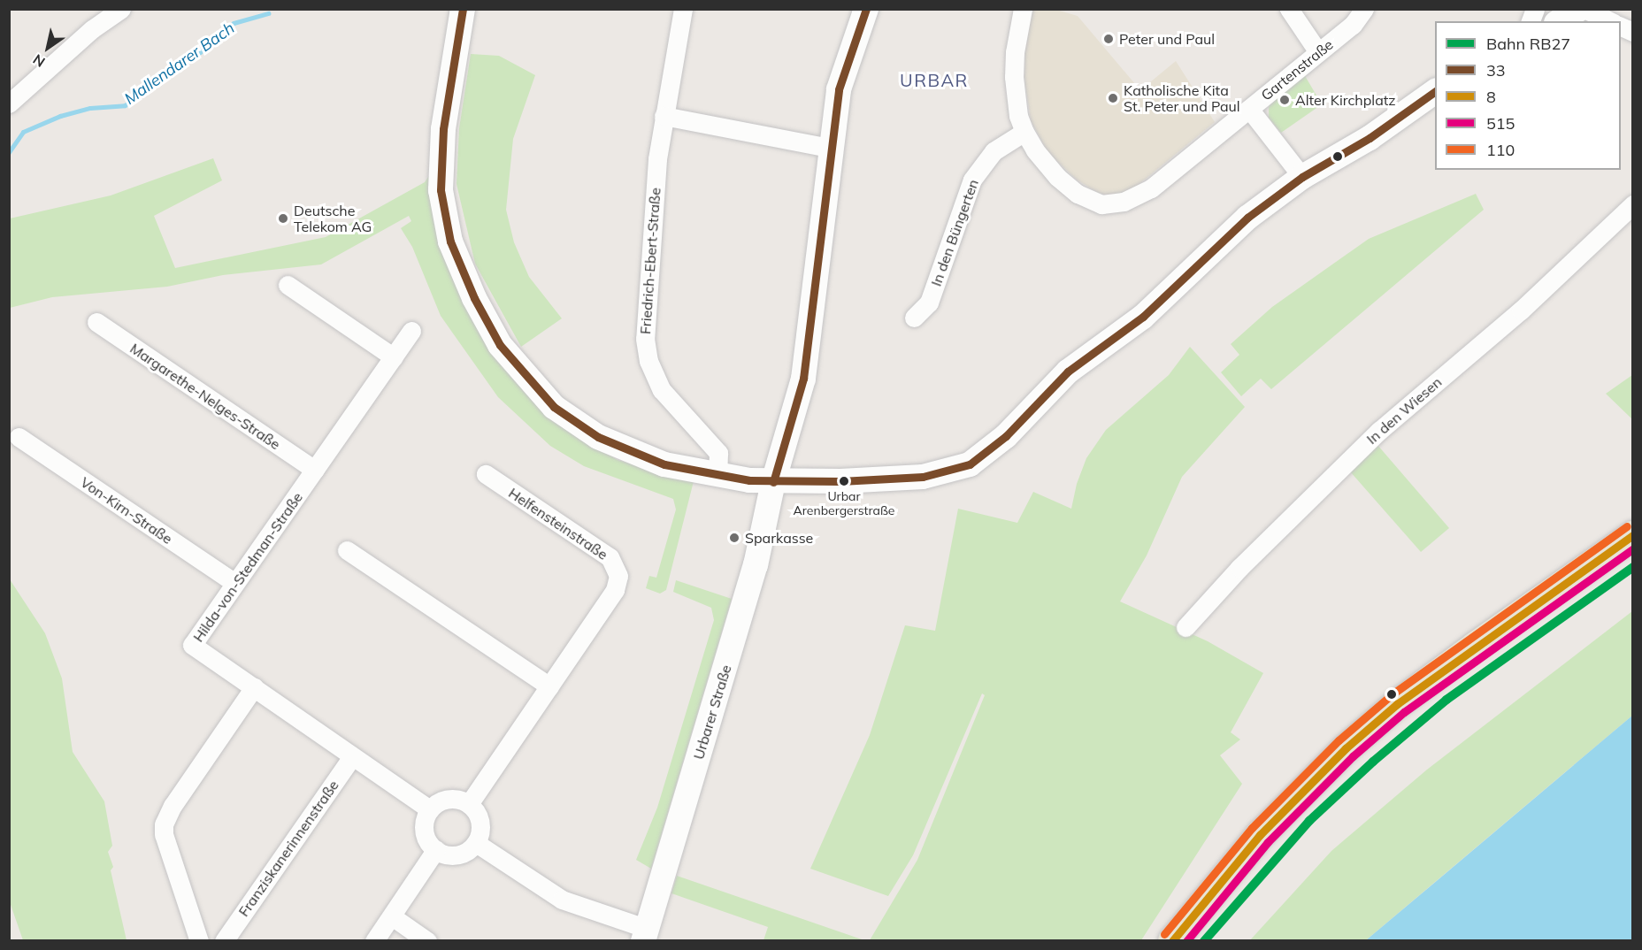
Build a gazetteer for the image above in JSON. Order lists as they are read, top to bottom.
{
  "streets": {
    "street": [
      "Gartenstraße",
      "In den Büngerten",
      "Friedrich-Ebert-Straße",
      "Margarethe-Nelges-Straße",
      "In den Wiesen",
      "Von-Kirn-Straße",
      "Helfensteinstraße",
      "Hilda-von-Stedman-Straße",
      "Urbarer Straße",
      "Franziskanerinnenstraße"
    ]
  },
  "crossings": [
    ["Gartenstraße", "In den Büngerten"],
    ["Margarethe-Nelges-Straße", "Hilda-von-Stedman-Straße"],
    ["Von-Kirn-Straße", "Hilda-von-Stedman-Straße"],
    ["Helfensteinstraße", "Hilda-von-Stedman-Straße"],
    ["Hilda-von-Stedman-Straße", "Franziskanerinnenstraße"]
  ],
  "districts": ["URBAR"],
  "water": ["Mallendarer Bach"],
  "places": [
    "Peter und Paul",
    "Katholische Kita St. Peter und Paul",
    "Alter Kirchplatz",
    "Deutsche Telekom AG",
    "Urbar Arenbergerstraße",
    "Sparkasse"
  ],
  "lines": [
    "transit line 33",
    "transit line 110",
    "transit line 8",
    "transit line 515",
    "rail line RB27"
  ],
  "legend": [
    "Bahn RB27",
    "33",
    "8",
    "515",
    "110"
  ],
  "north": "bottom left"
}
